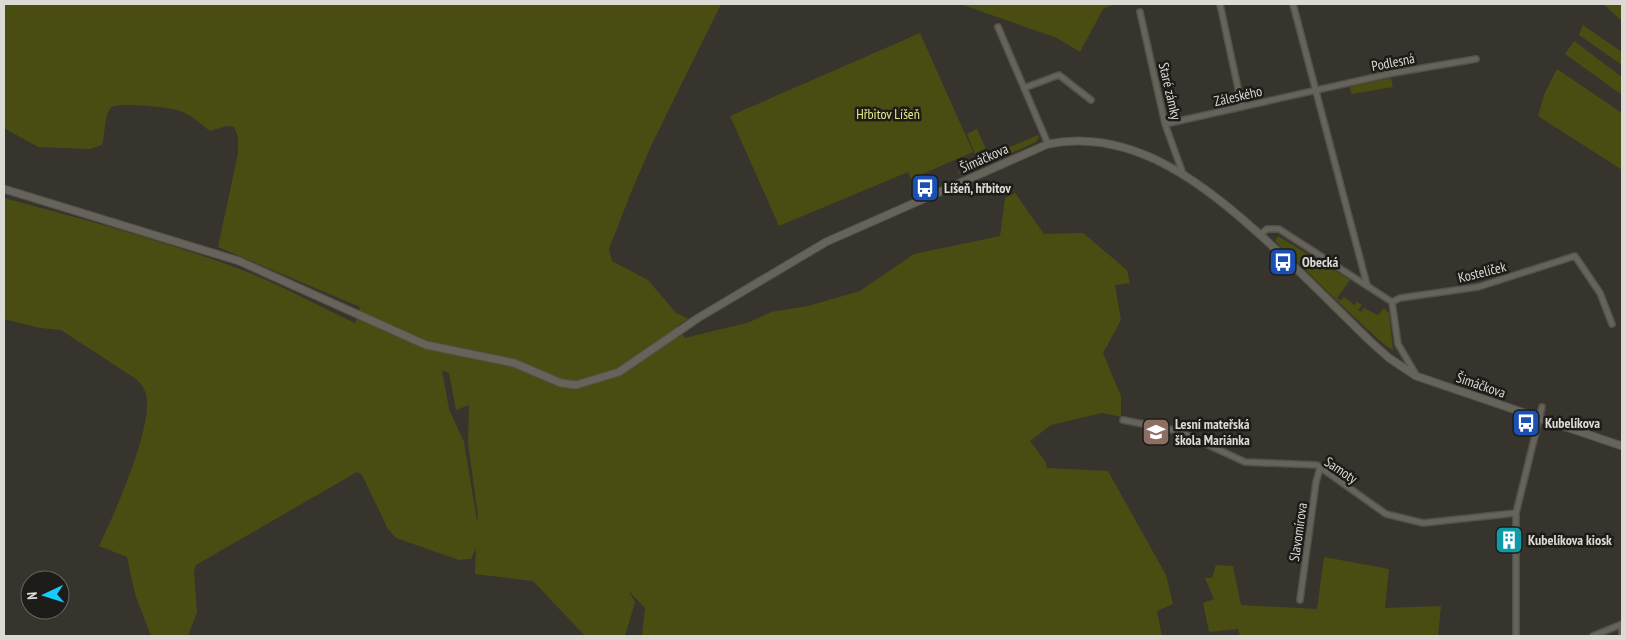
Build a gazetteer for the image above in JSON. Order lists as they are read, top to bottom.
{
  "streets": {
    "street": [
      "Podlesná",
      "Staré zámky",
      "Záleského",
      "Šimáčkova",
      "Kostelíček",
      "Samoty",
      "Slavomírova"
    ]
  },
  "crossings": [
    ["Podlesná", "Záleského"],
    ["Staré zámky", "Záleského"],
    ["Staré zámky", "Šimáčkova"],
    ["Samoty", "Slavomírova"]
  ],
  "parks": ["Hřbitov Líšeň"],
  "places": {
    "bus stop": ["Líšeň, hřbitov", "Obecká", "Kubelíkova"],
    "school or university": ["Lesní mateřská škola Mariánka"],
    "building": ["Kubelíkova kiosk"]
  },
  "north": "left"
}
